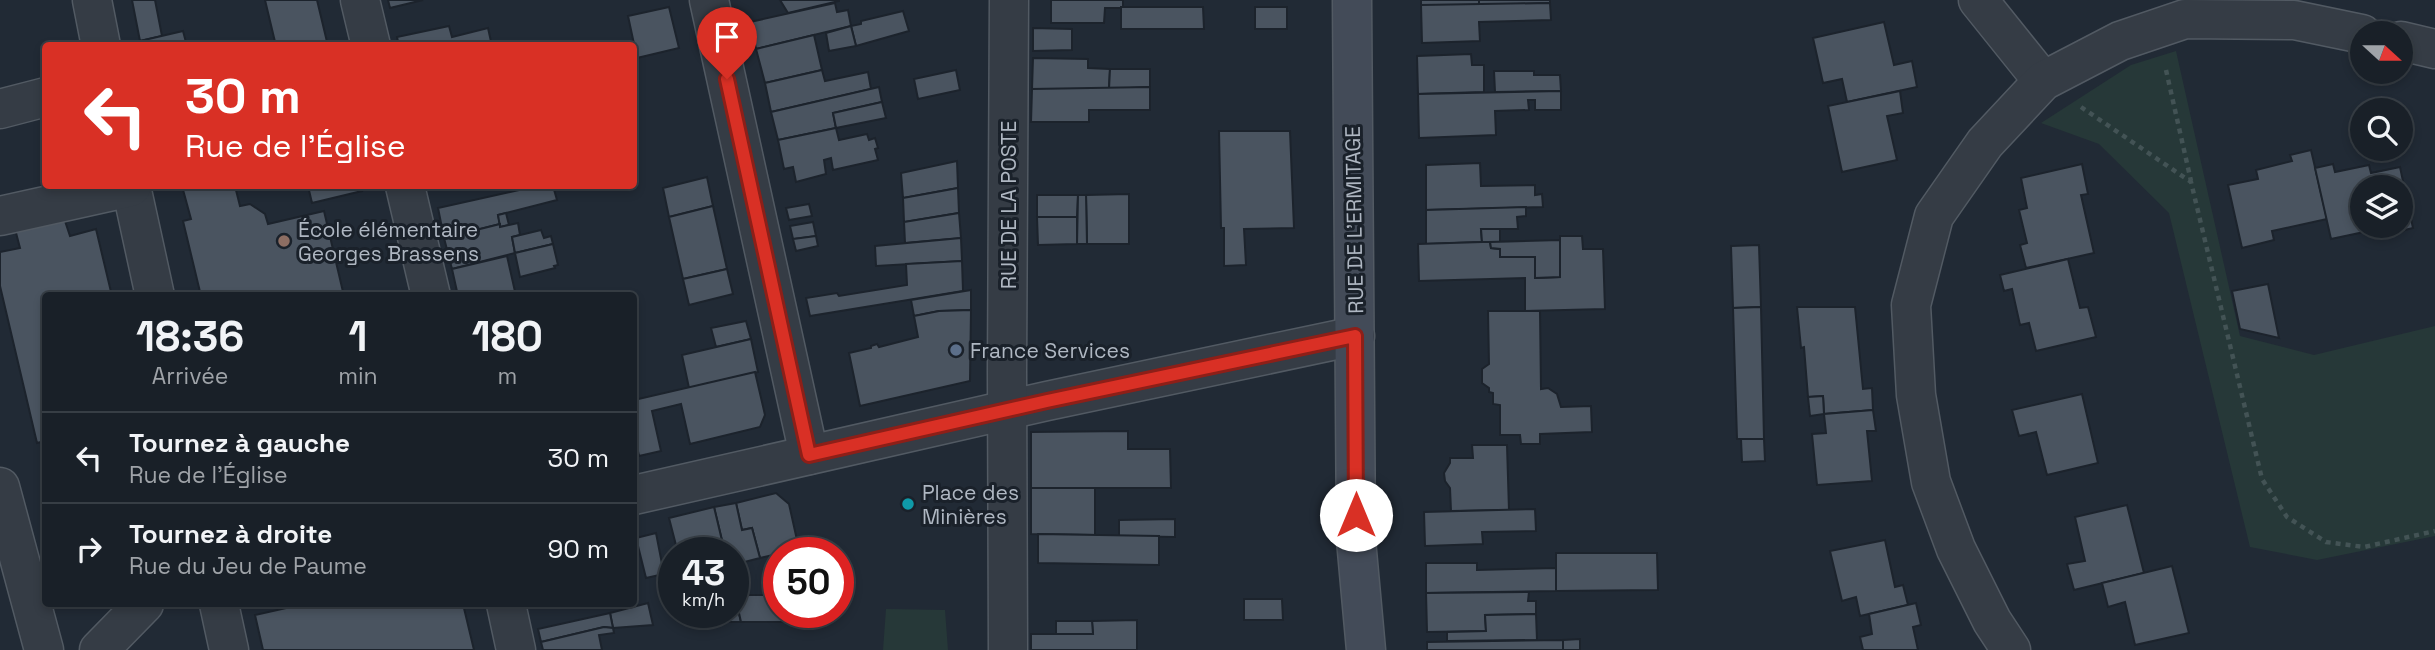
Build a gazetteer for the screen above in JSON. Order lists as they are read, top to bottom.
{
  "streets": {
    "main road": ["RUE DE L'ERMITAGE"],
    "street": ["RUE DE LA POSTE"]
  },
  "places": ["École élémentaire Georges Brassens", "France Services", "Place des Minières"],
  "north": "right",
  "page": {
    "turn": ["30 m", "Rue de l'Église"],
    "eta": [
      "18:36",
      "Arrivée",
      "1",
      "min",
      "180",
      "m"
    ],
    "list": [
      {
        "name": "Tournez à gauche",
        "note": "Rue de l'Église",
        "value": "30 m"
      },
      {
        "name": "Tournez à droite",
        "note": "Rue du Jeu de Paume",
        "value": "90 m"
      }
    ],
    "speed": "43 km/h",
    "limit": "50"
  }
}
